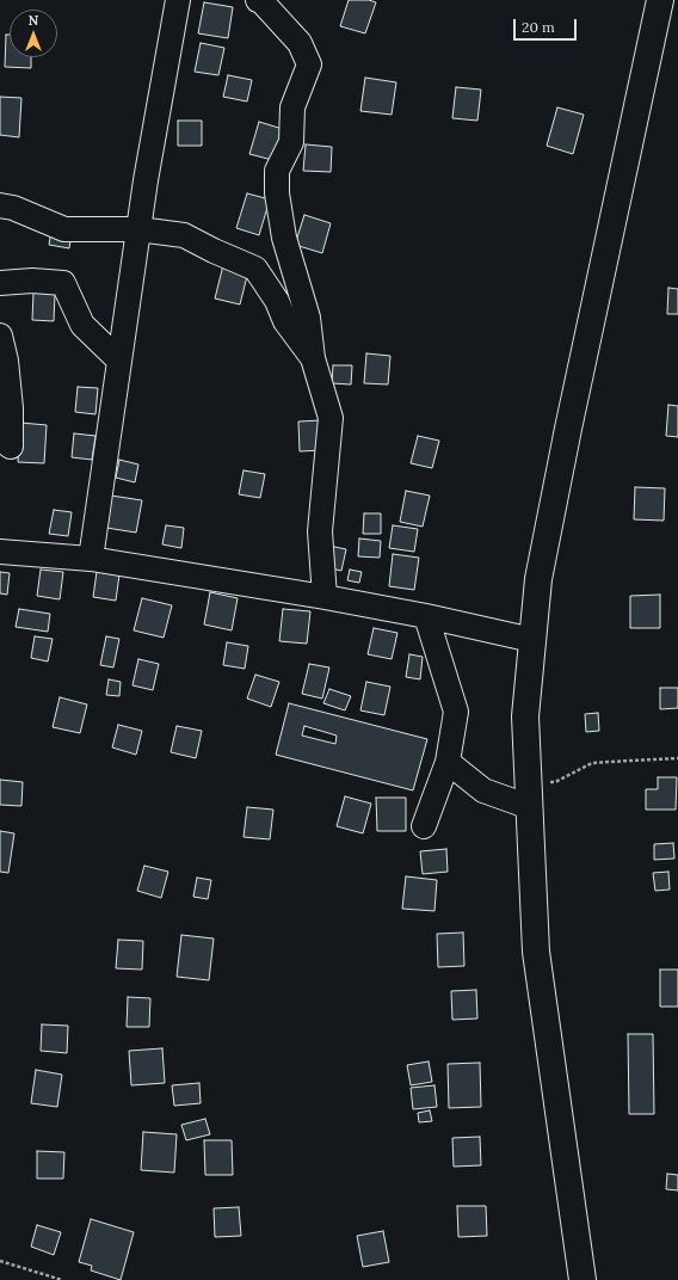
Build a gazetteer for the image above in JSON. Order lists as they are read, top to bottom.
{
  "scale_bar": "20 m",
  "north": "top"
}
